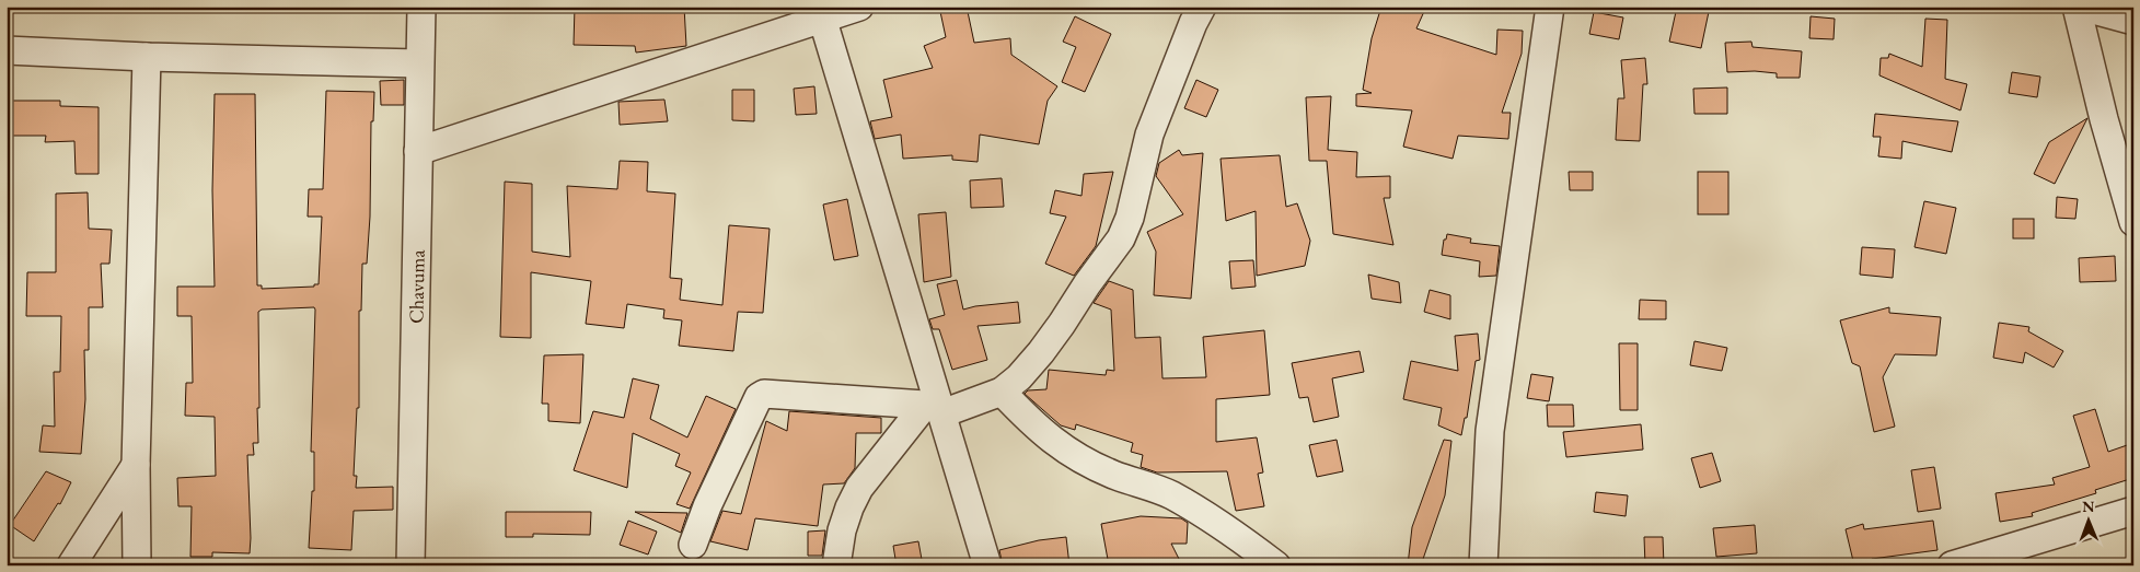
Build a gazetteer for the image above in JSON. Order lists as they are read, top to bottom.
{
  "streets": {
    "street": ["Chavuma"]
  },
  "north": "top"
}
